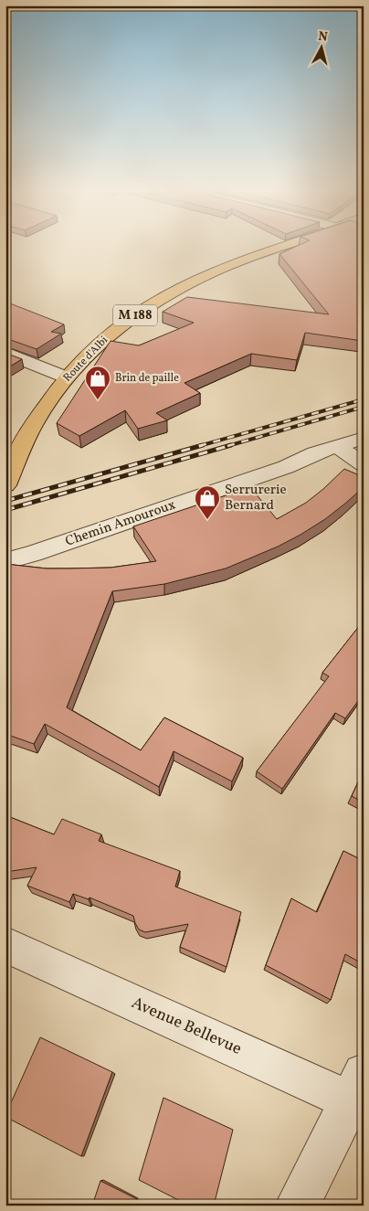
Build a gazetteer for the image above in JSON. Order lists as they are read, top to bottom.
{
  "streets": {
    "main road": ["M 188", "Route d'Albi"],
    "street": ["Chemin Amouroux", "Avenue Bellevue"]
  },
  "places": {
    "shop": ["Brin de paille", "Serrurerie Bernard"]
  },
  "north": "top"
}
